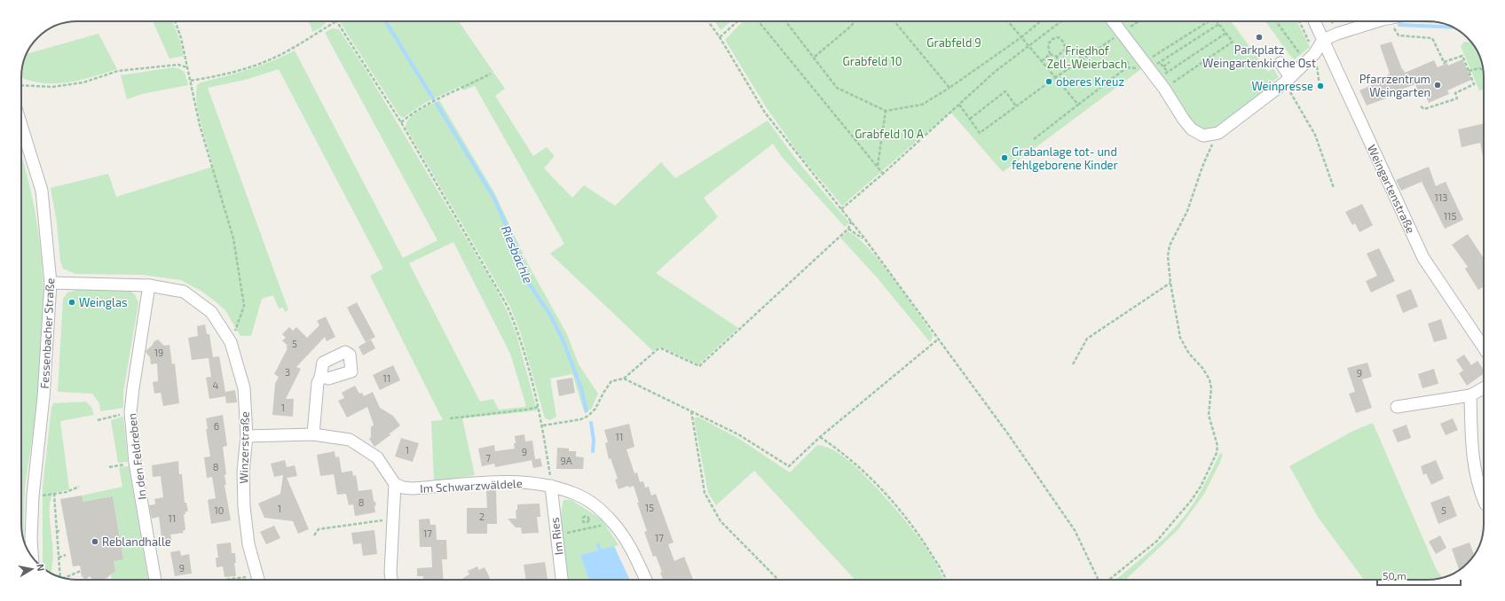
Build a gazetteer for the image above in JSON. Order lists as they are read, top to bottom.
{
  "streets": {
    "street": [
      "Weingartenstraße",
      "Fessenbacher Straße",
      "Winzerstraße",
      "In den Feldreben",
      "Im Schwarzwäldele",
      "Im Ries"
    ]
  },
  "crossings": [
    ["Fessenbacher Straße", "Winzerstraße"],
    ["Winzerstraße", "In den Feldreben"],
    ["Im Schwarzwäldele", "Im Ries"]
  ],
  "water": ["Riesbächle"],
  "parks": [
    "Grabfeld 9",
    "Friedhof Zell-Weierbach",
    "Grabfeld 10",
    "Grabfeld 10 A"
  ],
  "places": [
    "Parkplatz Weingartenkirche Ost",
    "oberes Kreuz",
    "Pfarrzentrum Weingarten",
    "Weinpresse",
    "Grabanlage tot- und fehlgeborene Kinder",
    "Weinglas",
    "Reblandhalle"
  ],
  "house_numbers": [
    "113",
    "115",
    "5",
    "19",
    "3",
    "9",
    "11",
    "4",
    "1",
    "6",
    "11",
    "1",
    "9",
    "7",
    "9A",
    "8",
    "8",
    "15",
    "1",
    "10",
    "5",
    "2",
    "11",
    "17",
    "17",
    "9"
  ],
  "scale_bar": "50 m",
  "north": "right"
}
